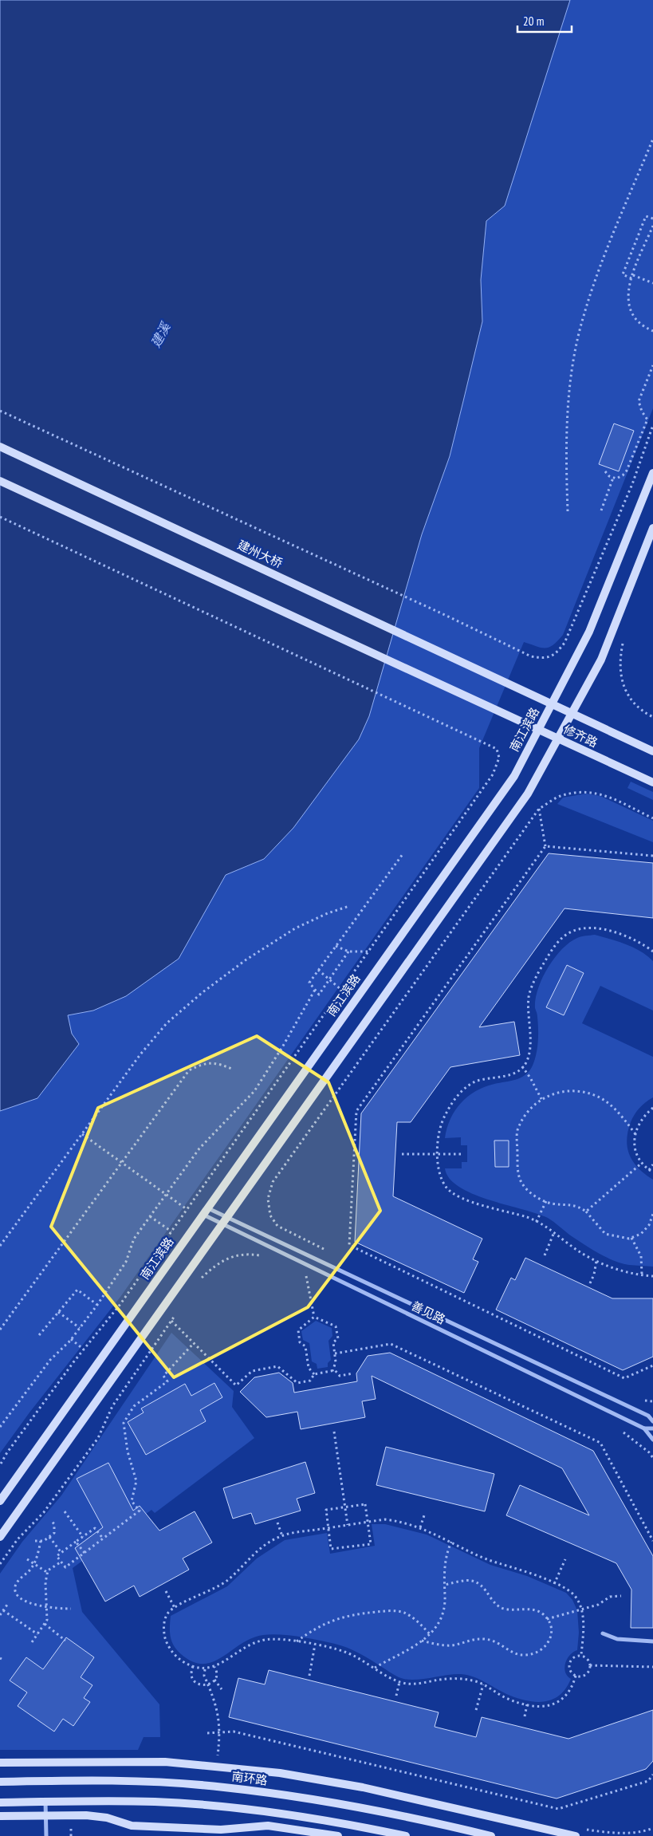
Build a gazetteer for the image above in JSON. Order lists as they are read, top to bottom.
{
  "streets": {
    "main road": [
      "建州大桥",
      "南江滨路",
      "修齐路",
      "南环路"
    ],
    "street": ["善见路"]
  },
  "crossings": [
    ["建州大桥", "修齐路"],
    ["南江滨路", "修齐路"],
    ["南江滨路", "善见路"]
  ],
  "water": ["建溪"],
  "scale_bar": "20 m"
}
